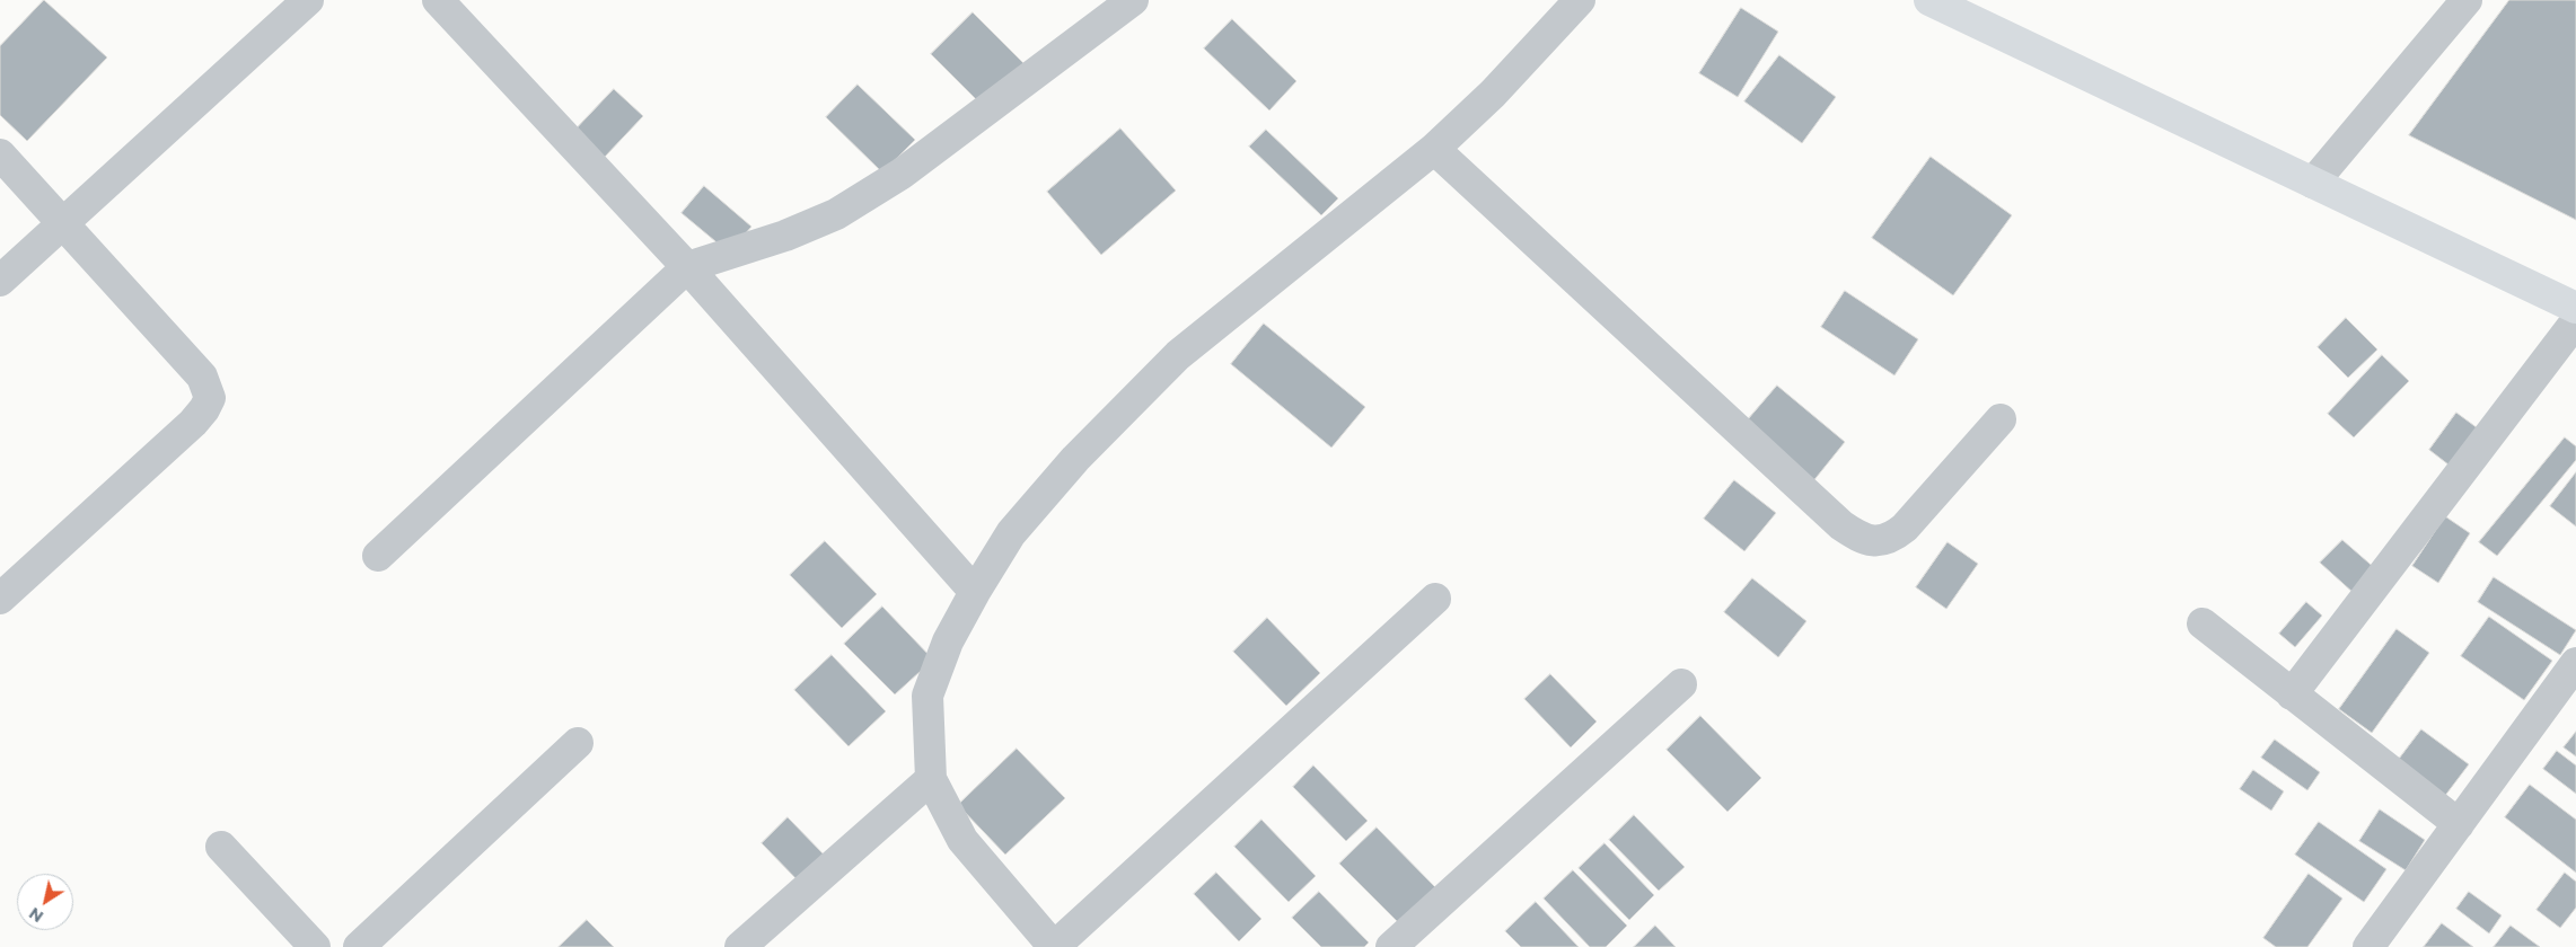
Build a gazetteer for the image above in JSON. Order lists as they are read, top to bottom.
{
  "north": "bottom left"
}
